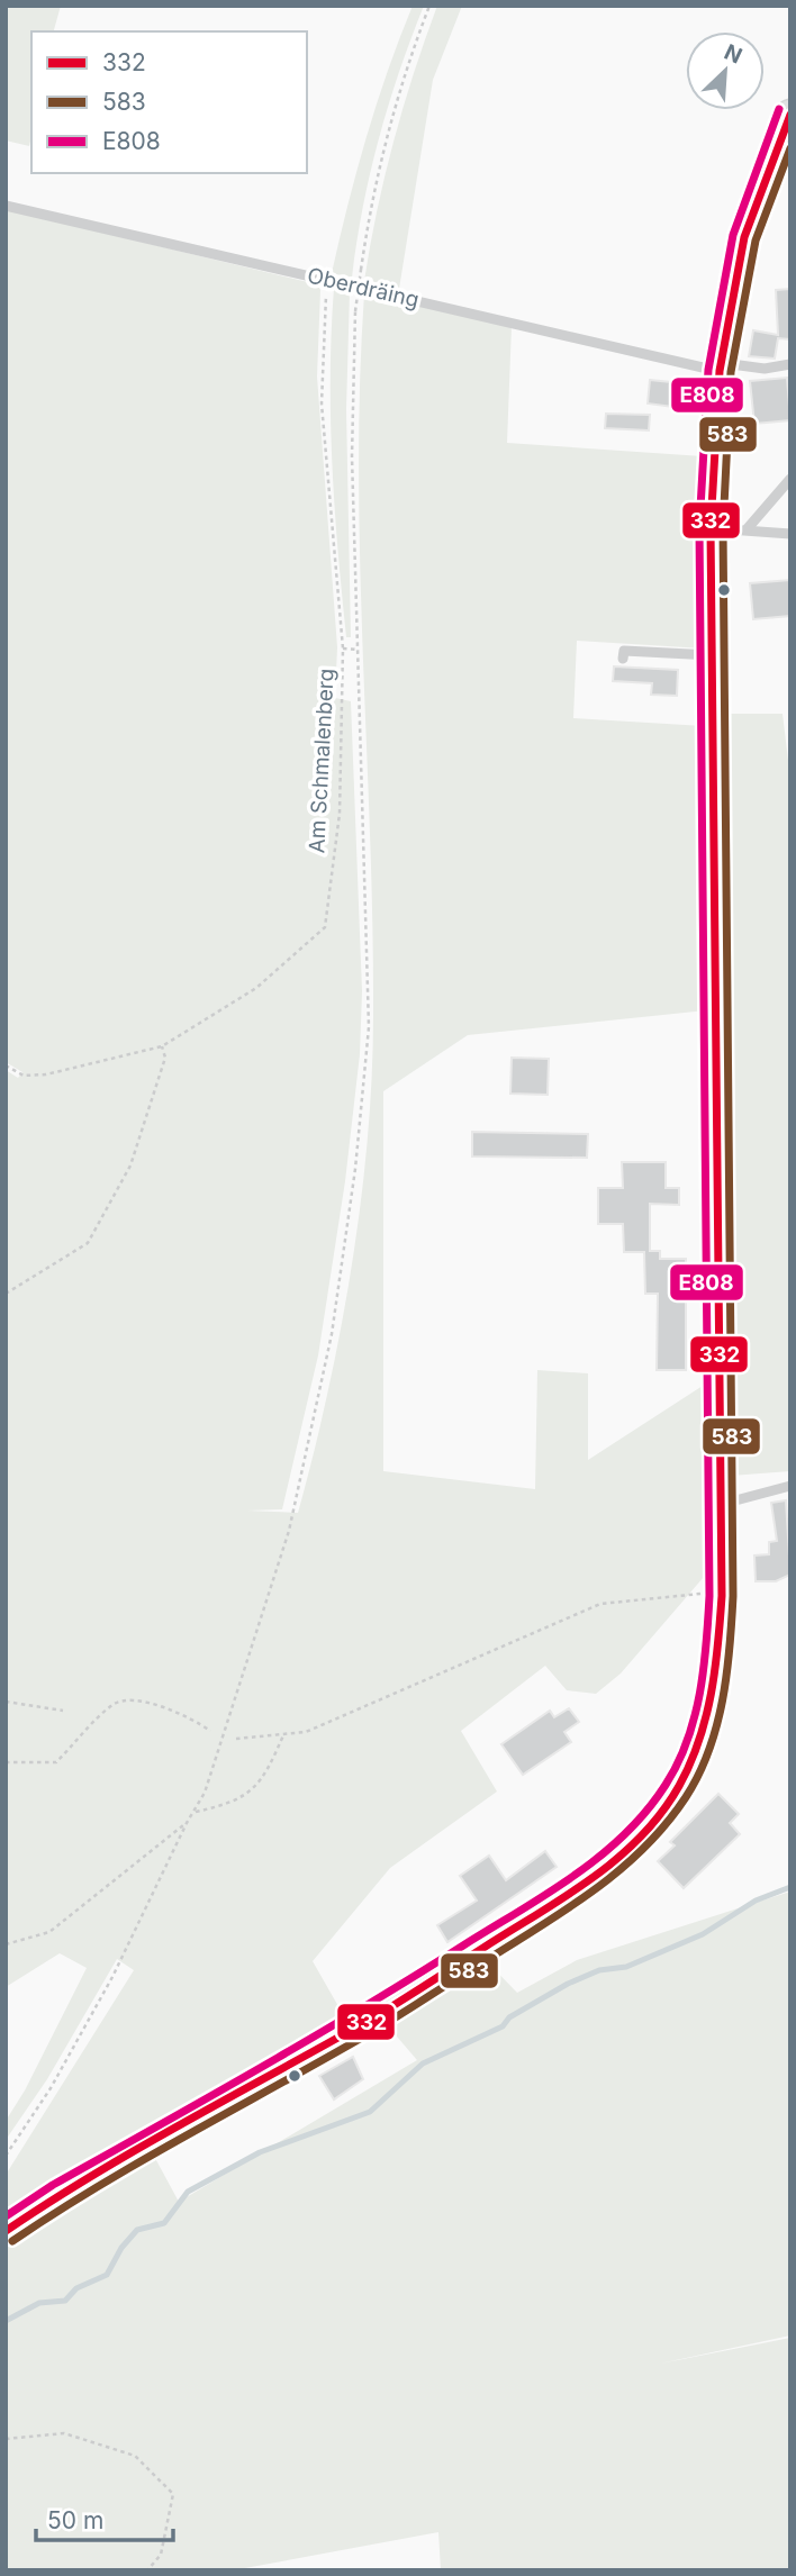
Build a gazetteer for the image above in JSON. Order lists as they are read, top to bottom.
{
  "streets": {
    "lane": ["Oberdräing"],
    "path": ["Am Schmalenberg"]
  },
  "crossings": [
    ["Oberdräing", "Am Schmalenberg"]
  ],
  "lines": ["transit line E808", "transit line 332", "transit line 583"],
  "legend": ["332", "583", "E808"],
  "scale_bar": "50 m",
  "north": "top right"
}
